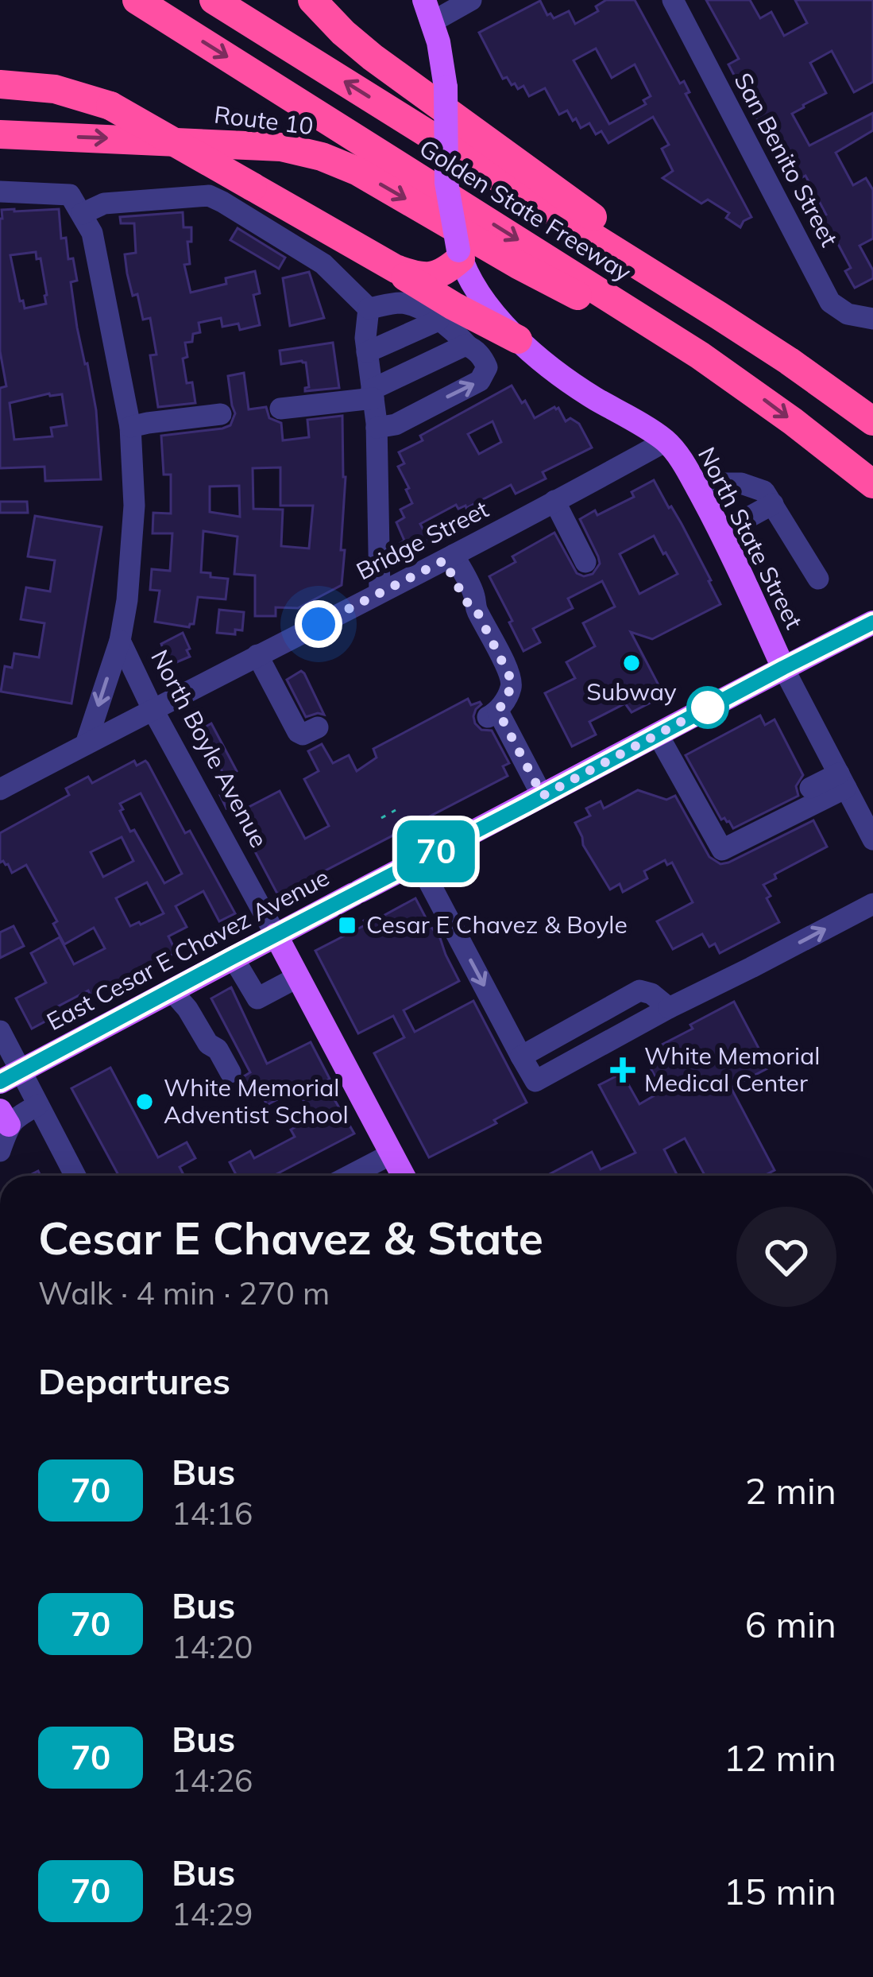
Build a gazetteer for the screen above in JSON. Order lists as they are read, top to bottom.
{
  "streets": {
    "highway": ["Route 10", "Golden State Freeway"],
    "main road": ["North State Street", "North Boyle Avenue", "East Cesar E Chavez Avenue"],
    "street": ["San Benito Street", "Bridge Street"]
  },
  "crossings": [
    ["Route 10", "Golden State Freeway"],
    ["North State Street", "Bridge Street"],
    ["North State Street", "East Cesar E Chavez Avenue"],
    ["Bridge Street", "North Boyle Avenue"],
    ["North Boyle Avenue", "East Cesar E Chavez Avenue"]
  ],
  "places": {
    "other": ["Subway", "White Memorial Adventist School"],
    "transit": ["Cesar E Chavez & Boyle"],
    "health": ["White Memorial Medical Center"]
  },
  "lines": ["bus line 70"],
  "page": {
    "on_map": "70",
    "heading": [
      ["Cesar E Chavez & State", "Walk · 4 min · 270 m"],
      "Departures"
    ],
    "list": [
      {
        "mark": "70",
        "name": "Bus",
        "note": "14:16",
        "value": "2 min"
      },
      {
        "mark": "70",
        "name": "Bus",
        "note": "14:20",
        "value": "6 min"
      },
      {
        "mark": "70",
        "name": "Bus",
        "note": "14:26",
        "value": "12 min"
      },
      {
        "mark": "70",
        "name": "Bus",
        "note": "14:29",
        "value": "15 min"
      }
    ]
  }
}
